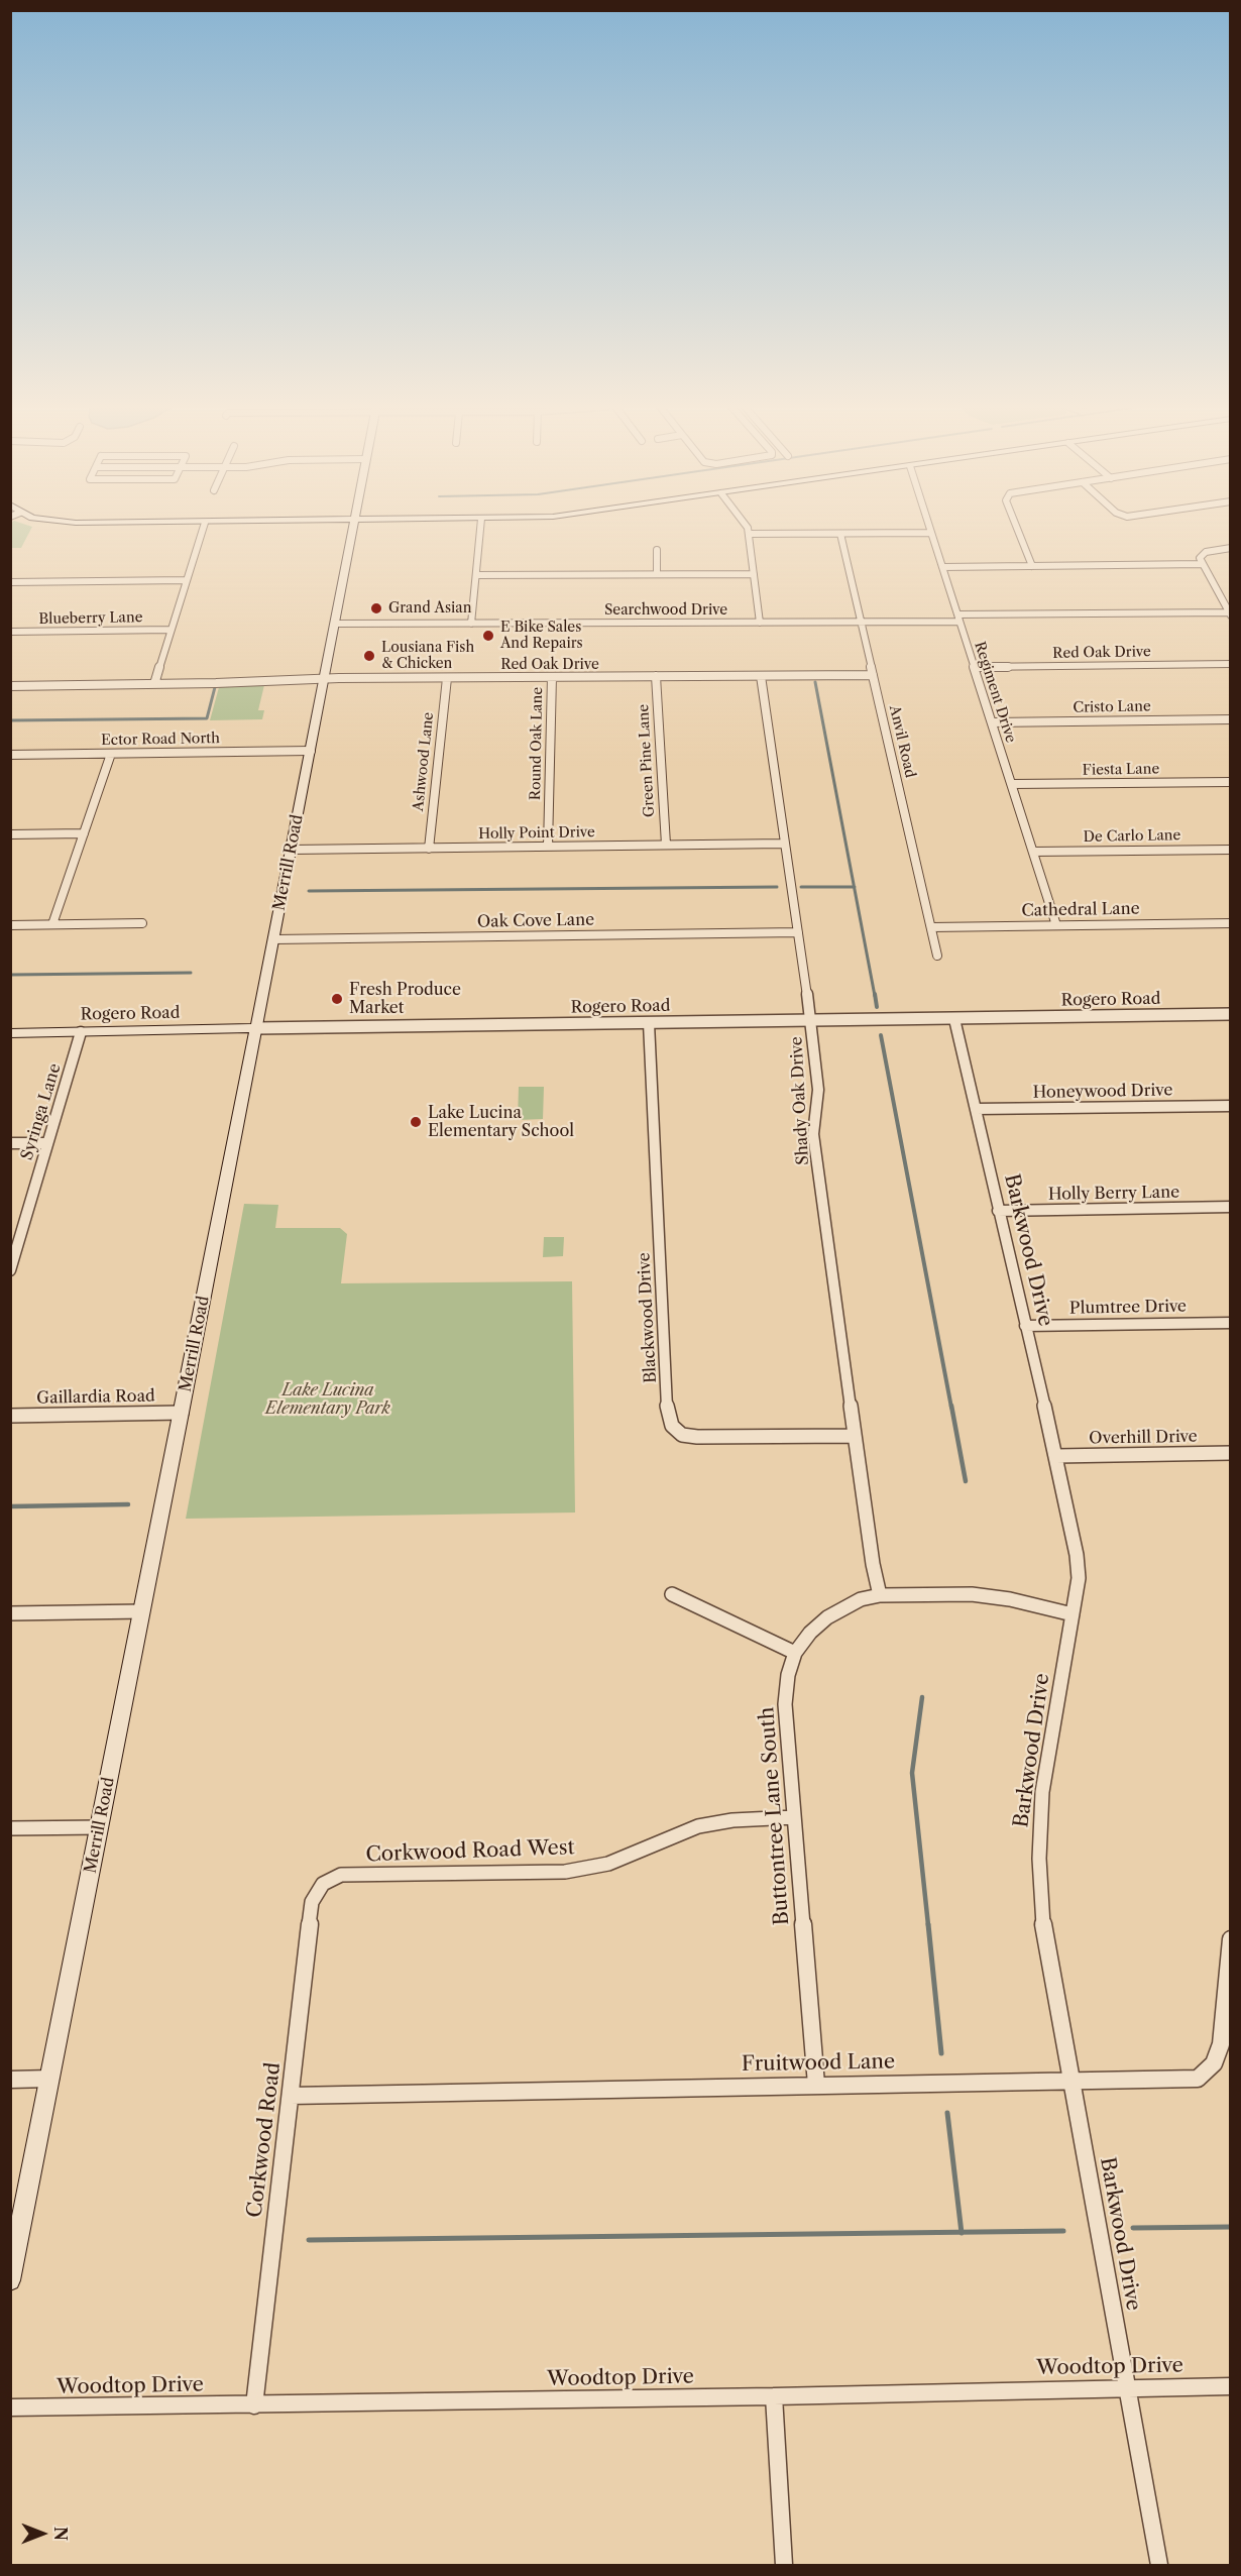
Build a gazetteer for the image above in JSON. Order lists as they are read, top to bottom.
{
  "streets": {
    "main road": ["Merrill Road", "Rogero Road"],
    "street": [
      "Searchwood Drive",
      "Blueberry Lane",
      "Red Oak Drive",
      "Regiment Drive",
      "Cristo Lane",
      "Ector Road North",
      "Anvil Road",
      "Round Oak Lane",
      "Green Pine Lane",
      "Ashwood Lane",
      "Fiesta Lane",
      "Holly Point Drive",
      "De Carlo Lane",
      "Cathedral Lane",
      "Oak Cove Lane",
      "Honeywood Drive",
      "Shady Oak Drive",
      "Syringa Lane",
      "Holly Berry Lane",
      "Barkwood Drive",
      "Plumtree Drive",
      "Blackwood Drive",
      "Gaillardia Road",
      "Overhill Drive",
      "Buttontree Lane South",
      "Corkwood Road West",
      "Fruitwood Lane",
      "Corkwood Road",
      "Woodtop Drive"
    ]
  },
  "crossings": [
    ["Searchwood Drive", "Regiment Drive"],
    ["Searchwood Drive", "Anvil Road"],
    ["Searchwood Drive", "Merrill Road"],
    ["Red Oak Drive", "Regiment Drive"],
    ["Red Oak Drive", "Anvil Road"],
    ["Red Oak Drive", "Round Oak Lane"],
    ["Red Oak Drive", "Green Pine Lane"],
    ["Red Oak Drive", "Ashwood Lane"],
    ["Red Oak Drive", "Merrill Road"],
    ["Red Oak Drive", "Shady Oak Drive"],
    ["Regiment Drive", "Cristo Lane"],
    ["Regiment Drive", "Fiesta Lane"],
    ["Regiment Drive", "De Carlo Lane"],
    ["Regiment Drive", "Cathedral Lane"],
    ["Ector Road North", "Merrill Road"],
    ["Anvil Road", "Cathedral Lane"],
    ["Round Oak Lane", "Holly Point Drive"],
    ["Green Pine Lane", "Holly Point Drive"],
    ["Ashwood Lane", "Holly Point Drive"],
    ["Holly Point Drive", "Merrill Road"],
    ["Holly Point Drive", "Shady Oak Drive"],
    ["Merrill Road", "Oak Cove Lane"],
    ["Merrill Road", "Rogero Road"],
    ["Merrill Road", "Gaillardia Road"],
    ["Oak Cove Lane", "Shady Oak Drive"],
    ["Rogero Road", "Shady Oak Drive"],
    ["Rogero Road", "Syringa Lane"],
    ["Rogero Road", "Barkwood Drive"],
    ["Rogero Road", "Blackwood Drive"],
    ["Honeywood Drive", "Barkwood Drive"],
    ["Shady Oak Drive", "Blackwood Drive"],
    ["Shady Oak Drive", "Buttontree Lane South"],
    ["Holly Berry Lane", "Barkwood Drive"],
    ["Barkwood Drive", "Plumtree Drive"],
    ["Barkwood Drive", "Overhill Drive"],
    ["Barkwood Drive", "Buttontree Lane South"],
    ["Barkwood Drive", "Fruitwood Lane"],
    ["Barkwood Drive", "Woodtop Drive"],
    ["Buttontree Lane South", "Corkwood Road West"],
    ["Buttontree Lane South", "Fruitwood Lane"],
    ["Corkwood Road West", "Corkwood Road"],
    ["Fruitwood Lane", "Corkwood Road"],
    ["Corkwood Road", "Woodtop Drive"]
  ],
  "parks": ["Lake Lucina Elementary Park"],
  "places": [
    "Grand Asian",
    "E Bike Sales And Repairs",
    "Lousiana Fish & Chicken",
    "Fresh Produce Market",
    "Lake Lucina Elementary School"
  ],
  "north": "right"
}
